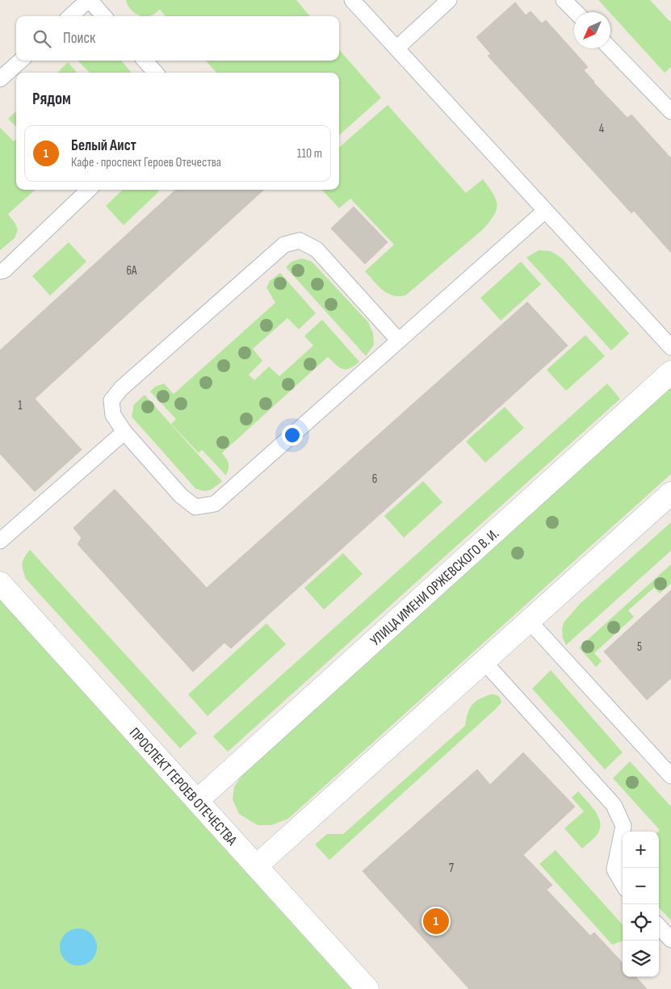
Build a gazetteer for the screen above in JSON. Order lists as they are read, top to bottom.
{
  "streets": {
    "street": ["УЛИЦА ИМЕНИ ОРЖЕВСКОГО В. И.", "ПРОСПЕКТ ГЕРОЕВ ОТЕЧЕСТВА"]
  },
  "crossings": [
    ["УЛИЦА ИМЕНИ ОРЖЕВСКОГО В. И.", "ПРОСПЕКТ ГЕРОЕВ ОТЕЧЕСТВА"]
  ],
  "house_numbers": [
    "4",
    "6А",
    "1",
    "6",
    "5",
    "7"
  ],
  "north": "bottom left",
  "page": {
    "search": "Поиск",
    "heading": "Рядом",
    "list": [
      {
        "mark": "1",
        "name": "Белый Аист",
        "note": "Кафе · проспект Героев Отечества",
        "value": "110 m"
      }
    ],
    "map_buttons": ["+", "−"],
    "pins": "1"
  }
}
